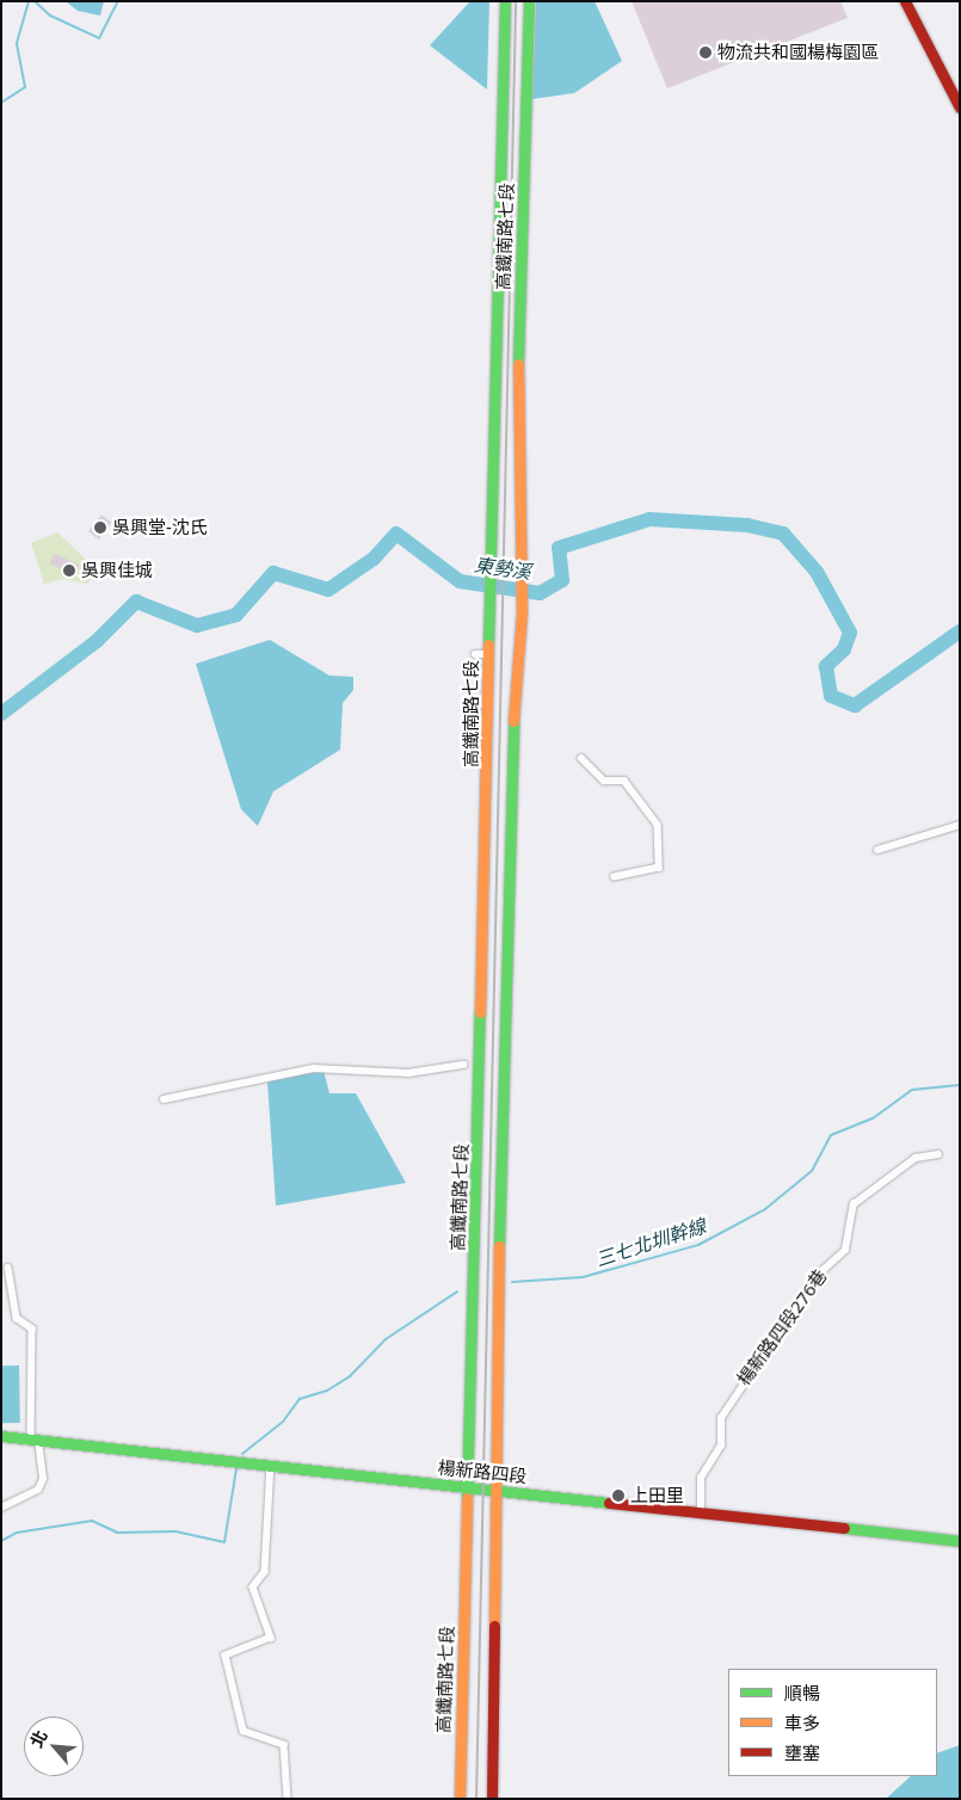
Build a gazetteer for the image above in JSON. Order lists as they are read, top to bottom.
{
  "streets": {
    "main road": ["高鐵南路七段", "楊新路四段"],
    "street": ["楊新路四段276巷"]
  },
  "crossings": [
    ["高鐵南路七段", "楊新路四段"],
    ["楊新路四段276巷", "楊新路四段"]
  ],
  "water": ["東勢溪", "三七北圳幹線"],
  "places": [
    "物流共和國楊梅園區",
    "吳興堂-沈氏",
    "吳興佳城",
    "上田里"
  ],
  "legend": ["順暢", "車多", "壅塞"],
  "north": "top left"
}
